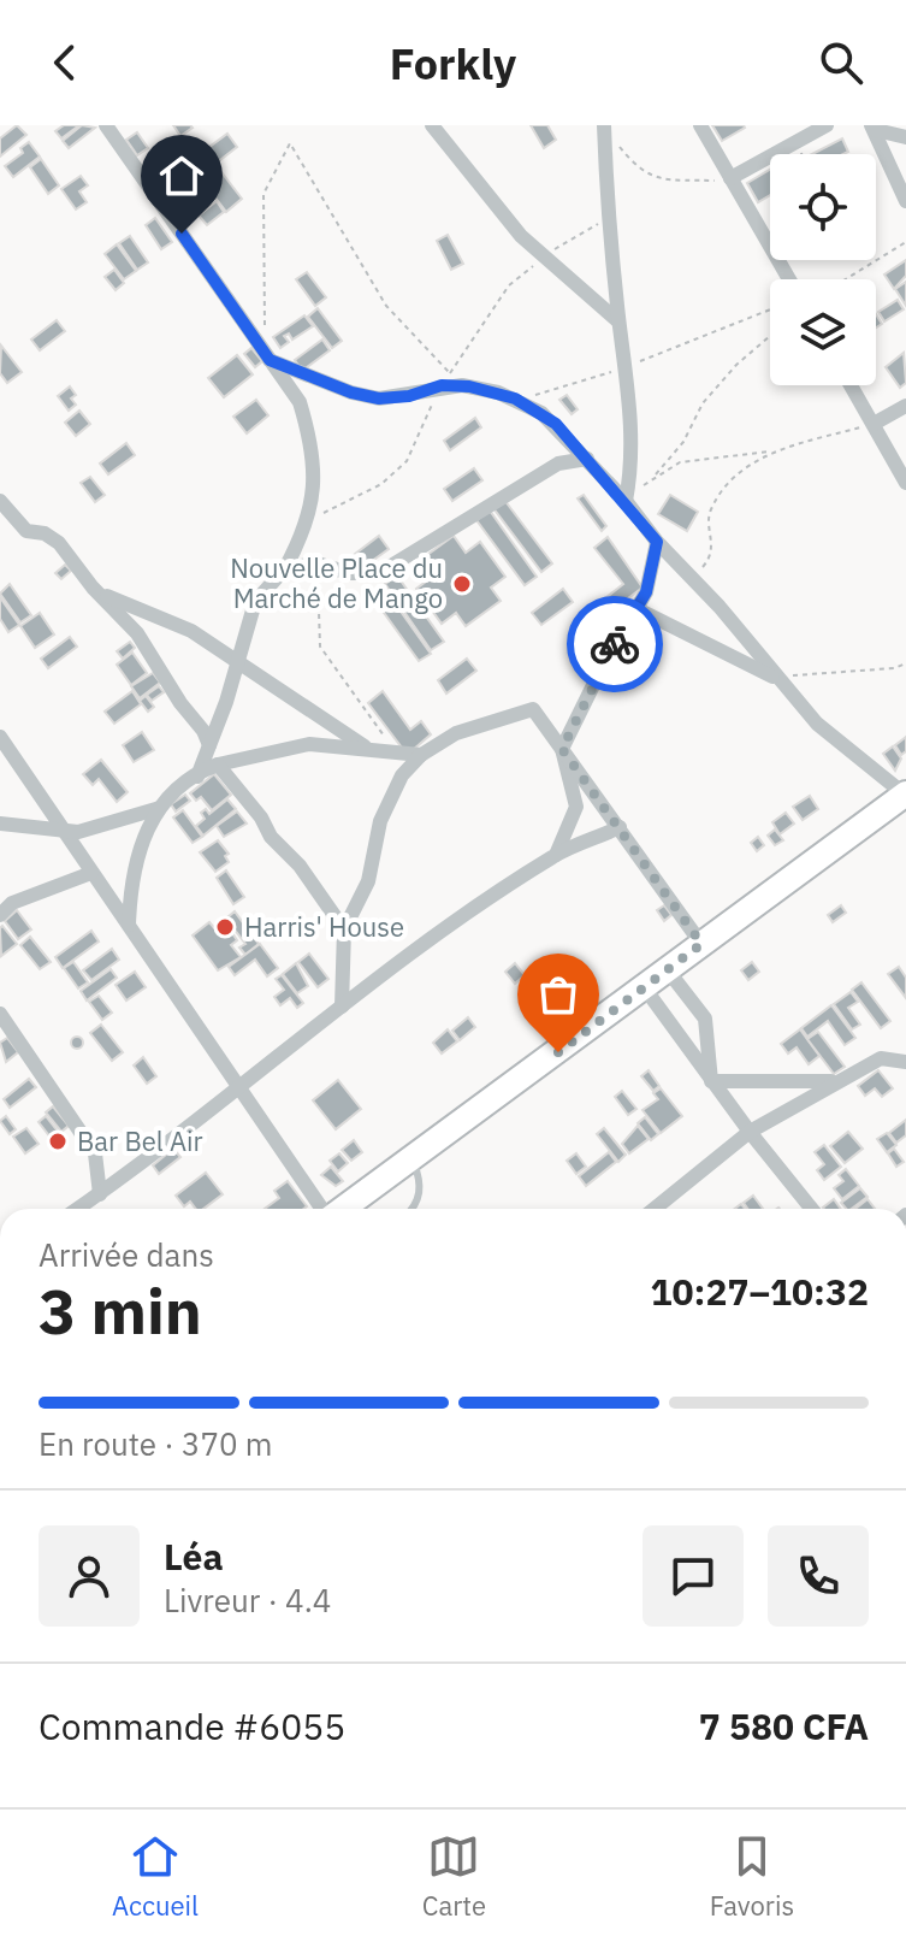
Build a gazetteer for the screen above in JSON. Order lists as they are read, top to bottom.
{
  "places": ["Nouvelle Place du Marché de Mango", "Harris' House", "Bar Bel Air"],
  "page": {
    "header": "Forkly",
    "heading": ["3 min", "Arrivée dans", "10:27–10:32"],
    "panel": [
      "Léa",
      "Livreur · 4.4",
      "Commande #6055",
      "7 580 CFA"
    ],
    "bar": "En route · 370 m",
    "tabs": ["Accueil", "Carte", "Favoris"]
  }
}
